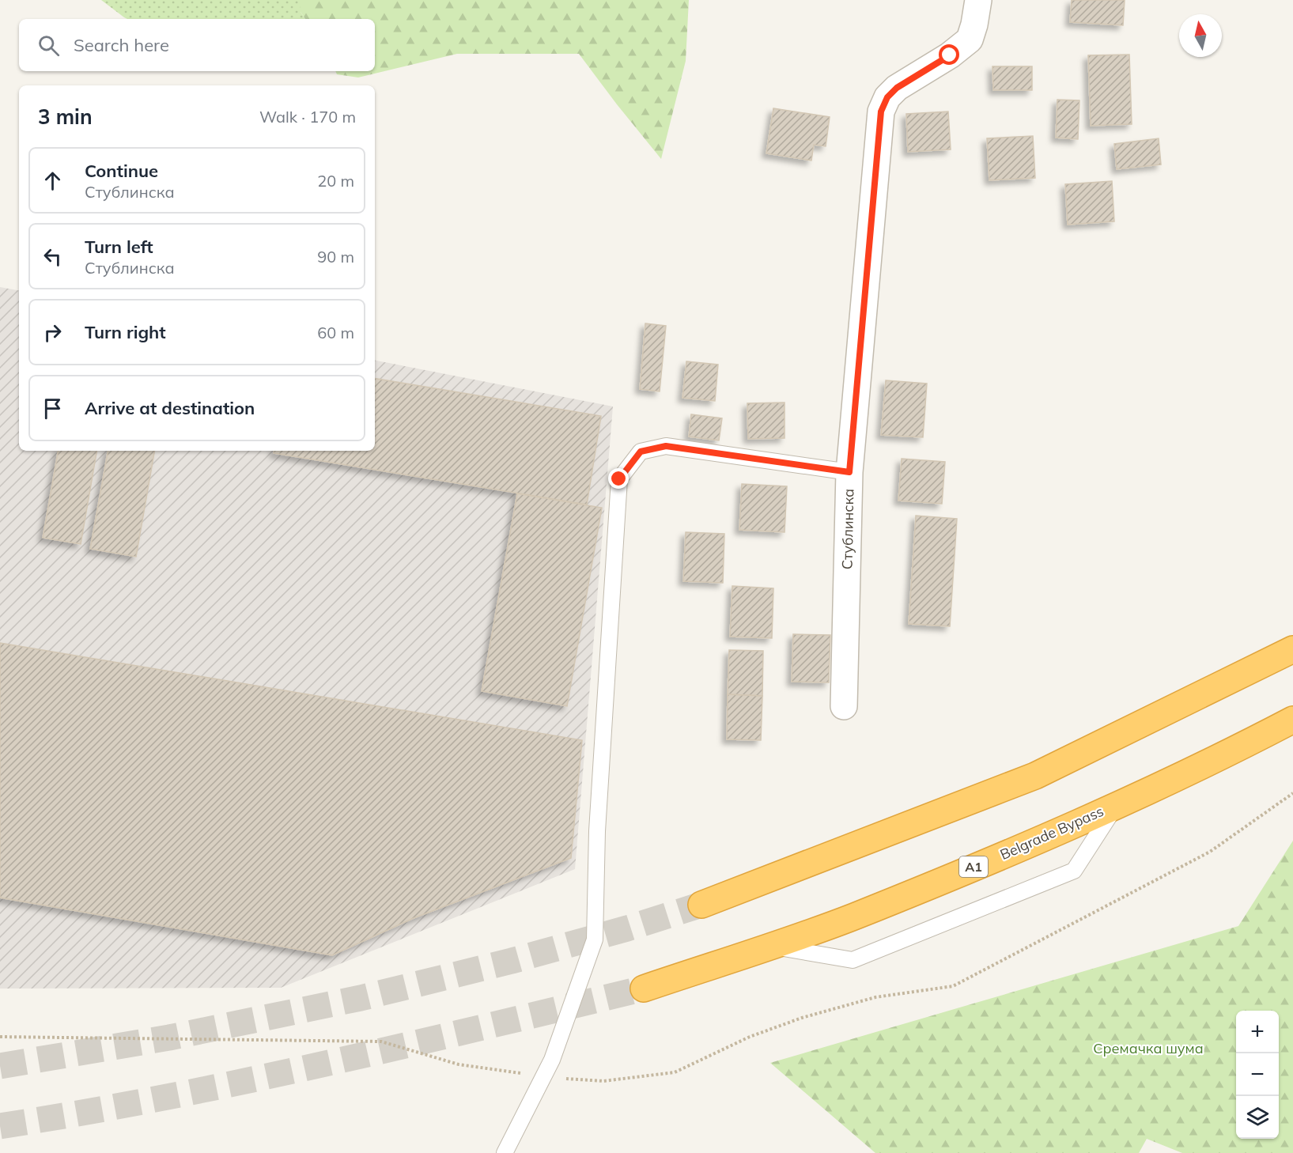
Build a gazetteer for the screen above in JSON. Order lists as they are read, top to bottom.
{
  "streets": {
    "highway": ["Belgrade Bypass", "A1"],
    "street": ["Стублинска"]
  },
  "parks": ["Сремачка шума"],
  "north": "top",
  "page": {
    "search": "Search here",
    "heading": ["3 min", "Walk · 170 m"],
    "list": [
      ["Continue", "Стублинска", "20 m"],
      ["Turn left", "Стублинска", "90 m"],
      ["Turn right", "60 m"],
      "Arrive at destination"
    ],
    "map_buttons": ["+", "−"]
  }
}
